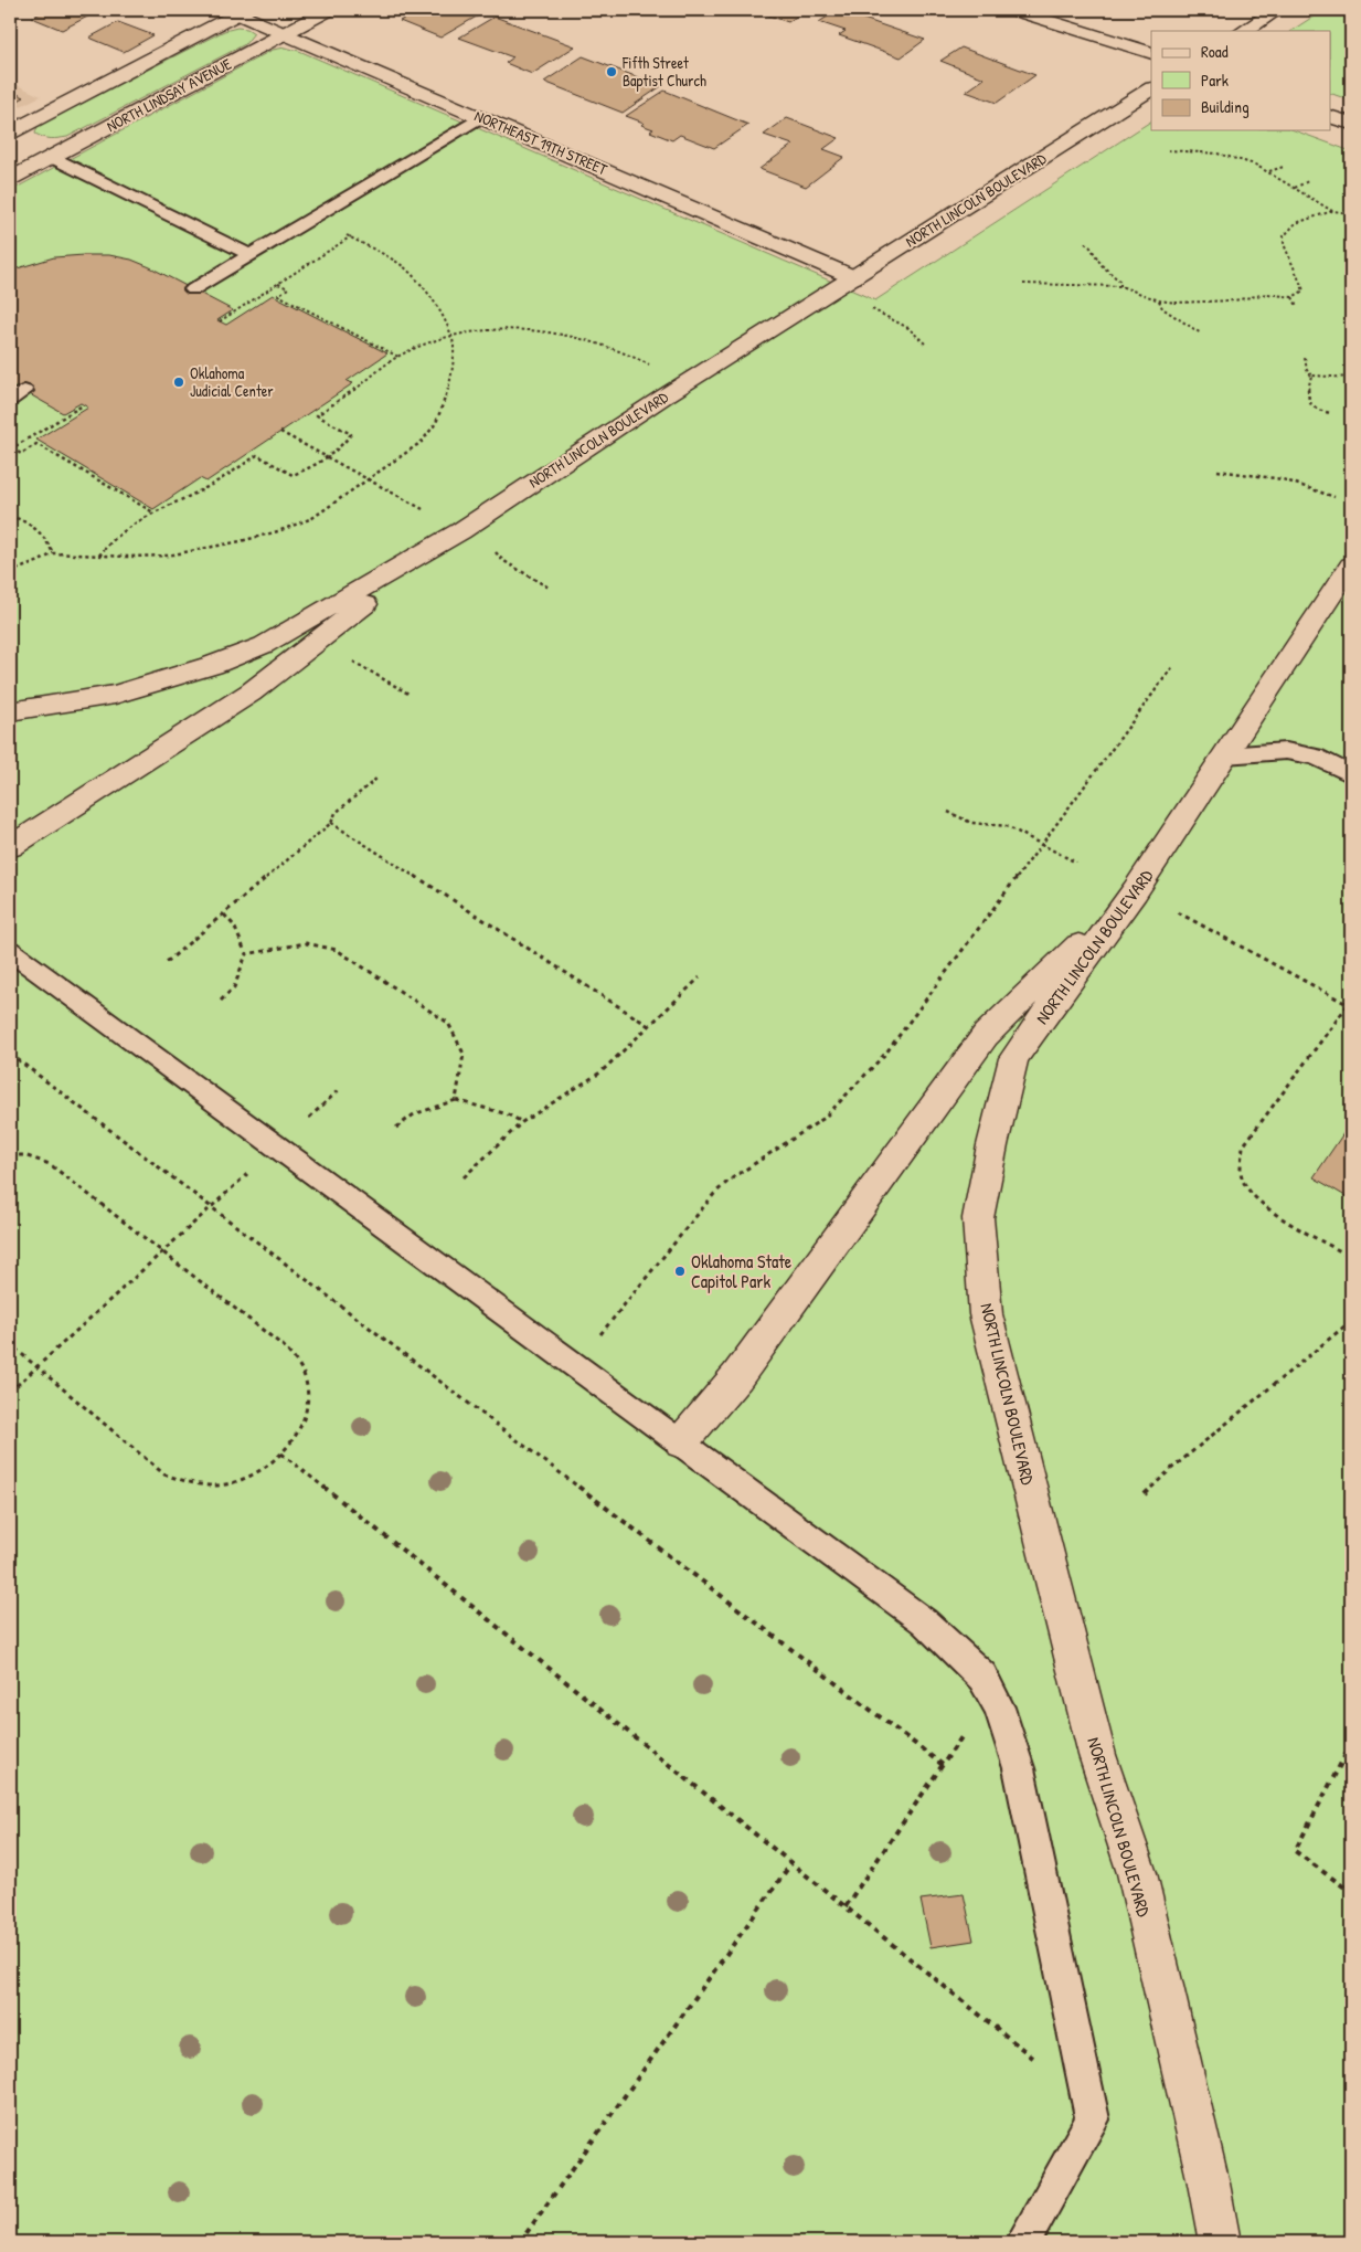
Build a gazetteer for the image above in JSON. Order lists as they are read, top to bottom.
{
  "streets": {
    "main road": ["NORTH LINDSAY AVENUE", "NORTHEAST 19TH STREET", "NORTH LINCOLN BOULEVARD"]
  },
  "crossings": [
    ["NORTH LINDSAY AVENUE", "NORTHEAST 19TH STREET"],
    ["NORTHEAST 19TH STREET", "NORTH LINCOLN BOULEVARD"]
  ],
  "places": ["Fifth Street Baptist Church", "Oklahoma Judicial Center", "Oklahoma State Capitol Park"],
  "legend": ["Road", "Park", "Building"]
}
